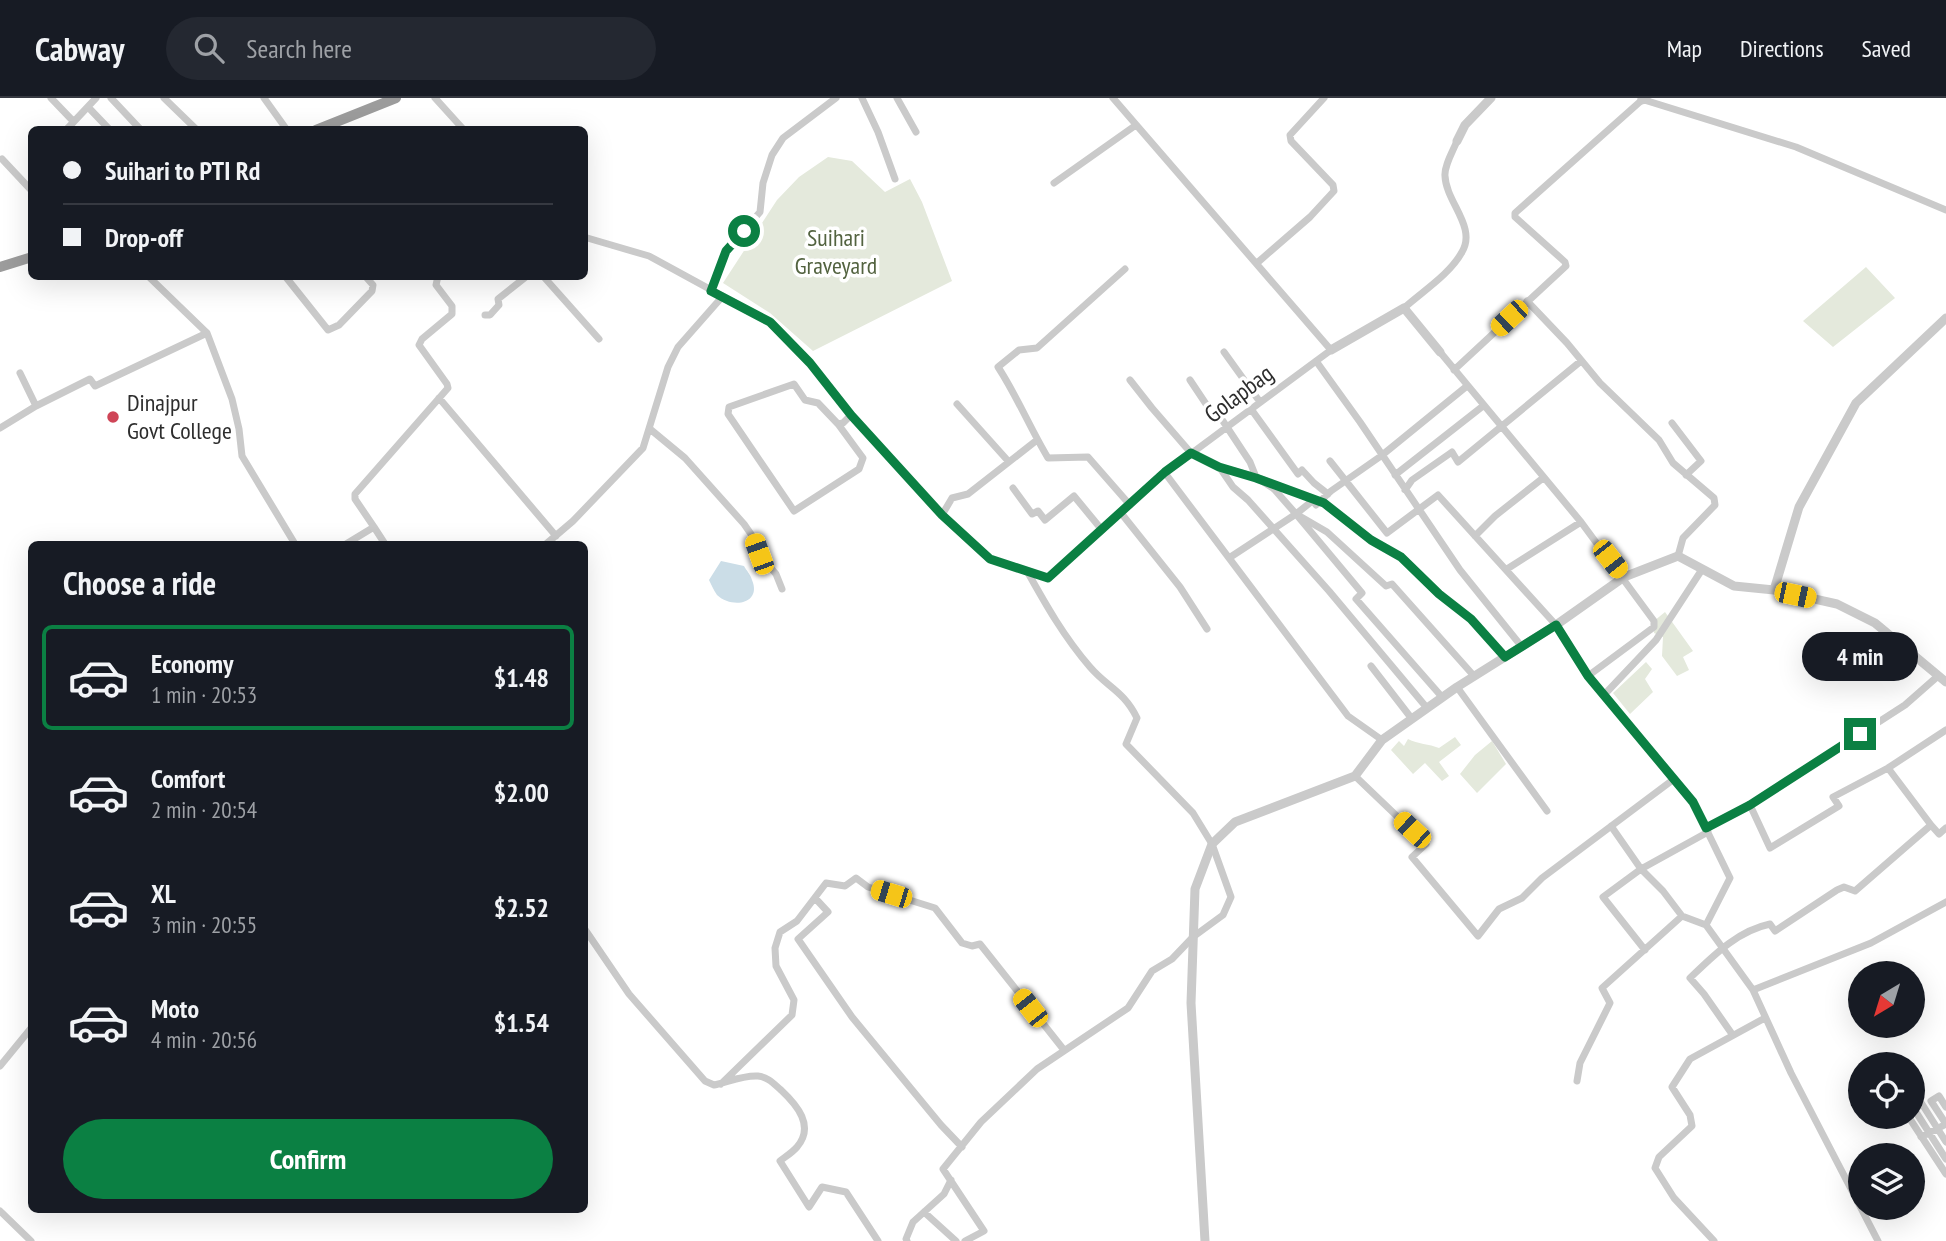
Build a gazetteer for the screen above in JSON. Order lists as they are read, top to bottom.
{
  "streets": {
    "street": ["Golapbag"]
  },
  "parks": ["Suihari Graveyard"],
  "places": ["Dinajpur Govt College"],
  "north": "bottom left",
  "page": {
    "header": "Cabway",
    "search": "Search here",
    "nav": ["Map", "Directions", "Saved"],
    "banner": ["Suihari to PTI Rd", "Drop-off"],
    "heading": "Choose a ride",
    "list": [
      {
        "name": "Economy",
        "note": "1 min · 20:53",
        "value": "$1.48"
      },
      {
        "name": "Comfort",
        "note": "2 min · 20:54",
        "value": "$2.00"
      },
      {
        "name": "XL",
        "note": "3 min · 20:55",
        "value": "$2.52"
      },
      {
        "name": "Moto",
        "note": "4 min · 20:56",
        "value": "$1.54"
      }
    ],
    "bubble": "4 min",
    "buttons": "Confirm"
  }
}
